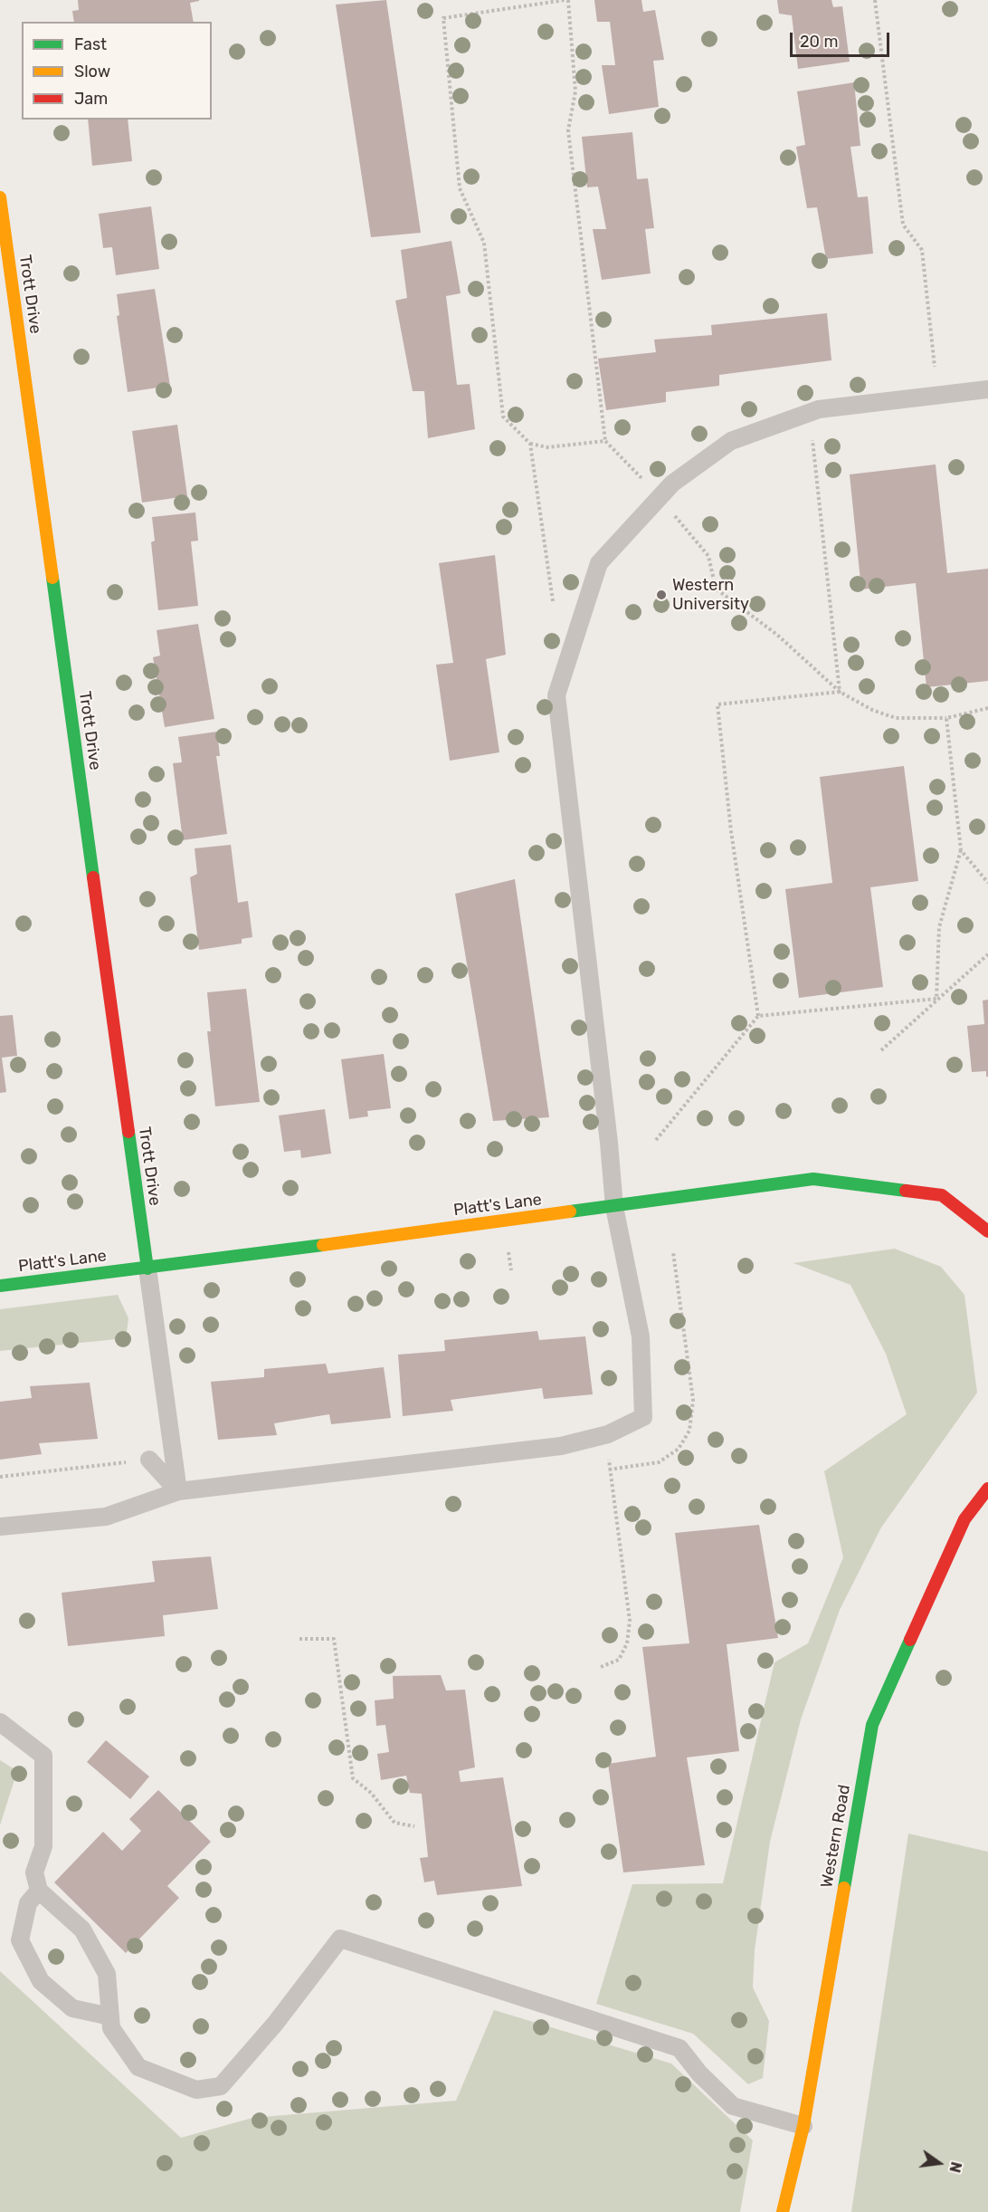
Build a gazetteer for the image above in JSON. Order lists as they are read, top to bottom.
{
  "streets": {
    "street": ["Trott Drive", "Platt's Lane", "Western Road"]
  },
  "crossings": [
    ["Trott Drive", "Platt's Lane"]
  ],
  "places": ["Western University"],
  "legend": ["Fast", "Slow", "Jam"],
  "scale_bar": "20 m",
  "north": "right"
}
